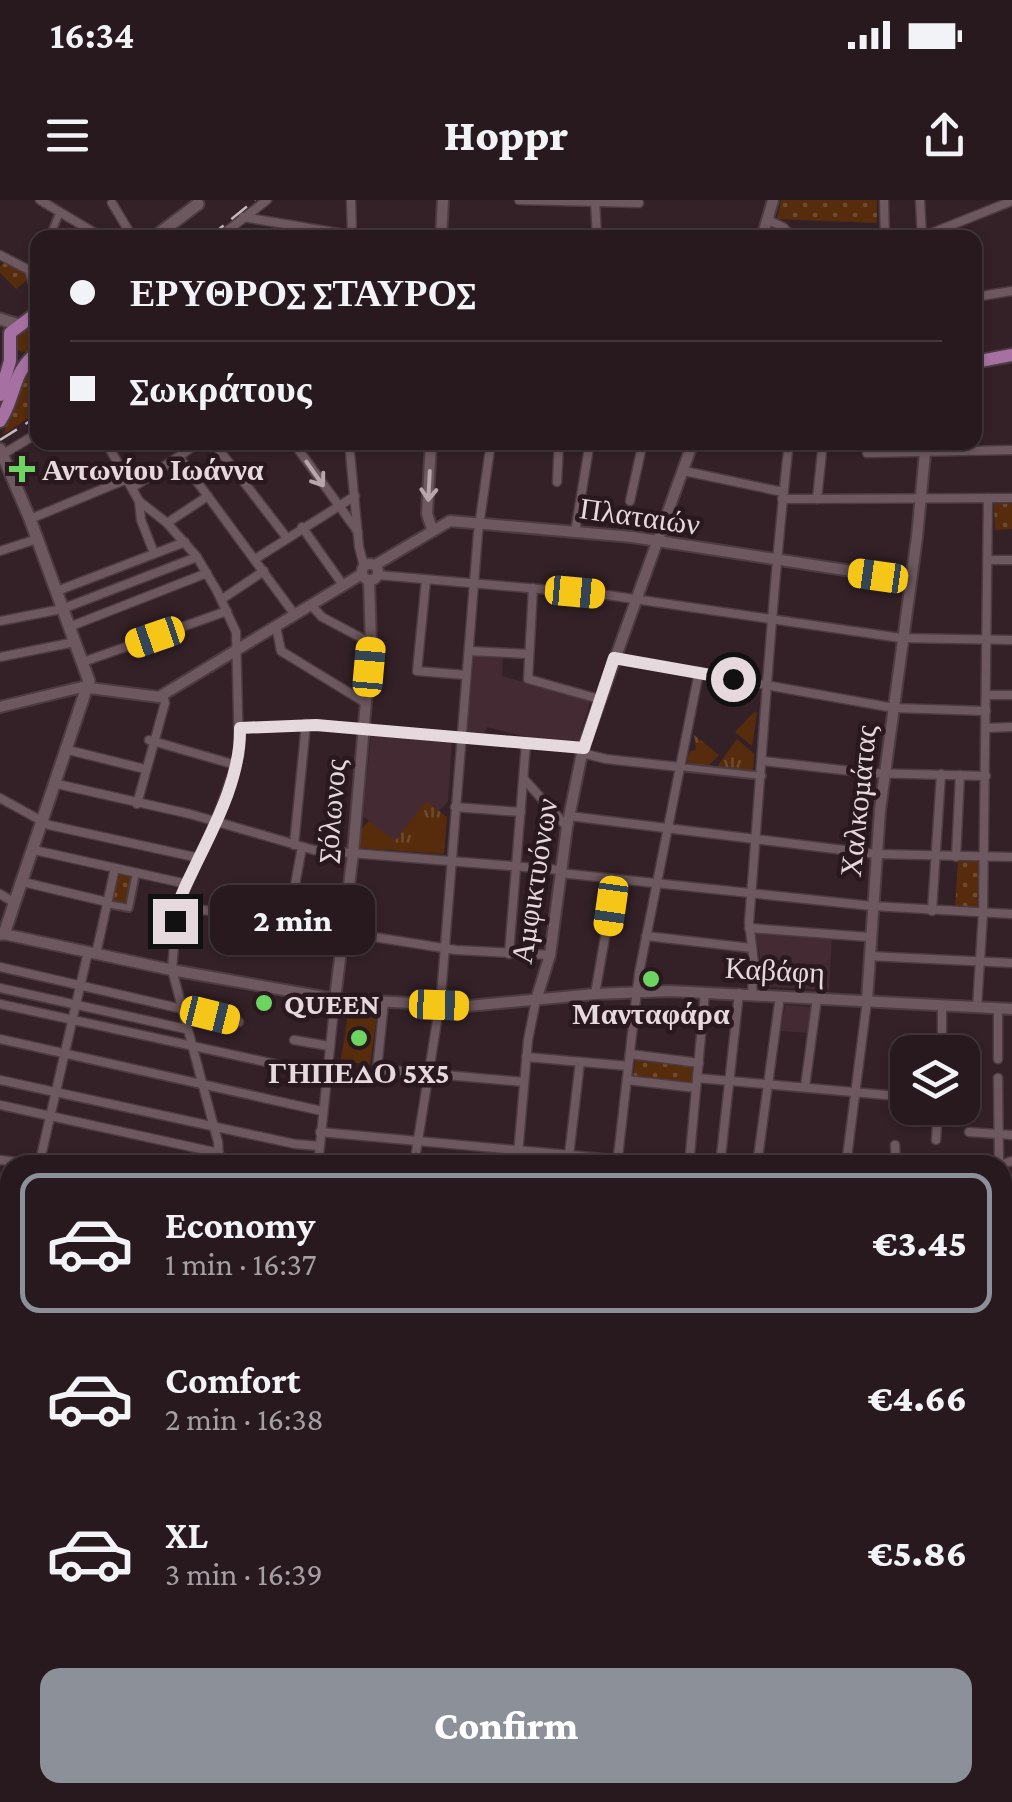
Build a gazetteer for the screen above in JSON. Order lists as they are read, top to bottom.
{
  "streets": {
    "street": [
      "Πλαταιών",
      "Χαλκομάτας",
      "Σόλωνος",
      "Αμφικτυόνων",
      "Καβάφη"
    ]
  },
  "crossings": [
    ["Πλαταιών", "Χαλκομάτας"],
    ["Πλαταιών", "Σόλωνος"],
    ["Πλαταιών", "Αμφικτυόνων"],
    ["Χαλκομάτας", "Καβάφη"],
    ["Σόλωνος", "Καβάφη"],
    ["Αμφικτυόνων", "Καβάφη"]
  ],
  "places": {
    "health": ["Αντωνίου Ιωάννα"],
    "other": ["Μανταφάρα", "QUEEN", "ΓΗΠΕΔΟ 5X5"]
  },
  "page": {
    "status": "16:34",
    "header": "Hoppr",
    "banner": ["ΕΡΥΘΡΟΣ ΣΤΑΥΡΟΣ", "Σωκράτους"],
    "bubble": "2 min",
    "list": [
      {
        "name": "Economy",
        "note": "1 min · 16:37",
        "value": "€3.45"
      },
      {
        "name": "Comfort",
        "note": "2 min · 16:38",
        "value": "€4.66"
      },
      {
        "name": "XL",
        "note": "3 min · 16:39",
        "value": "€5.86"
      }
    ],
    "buttons": "Confirm"
  }
}
